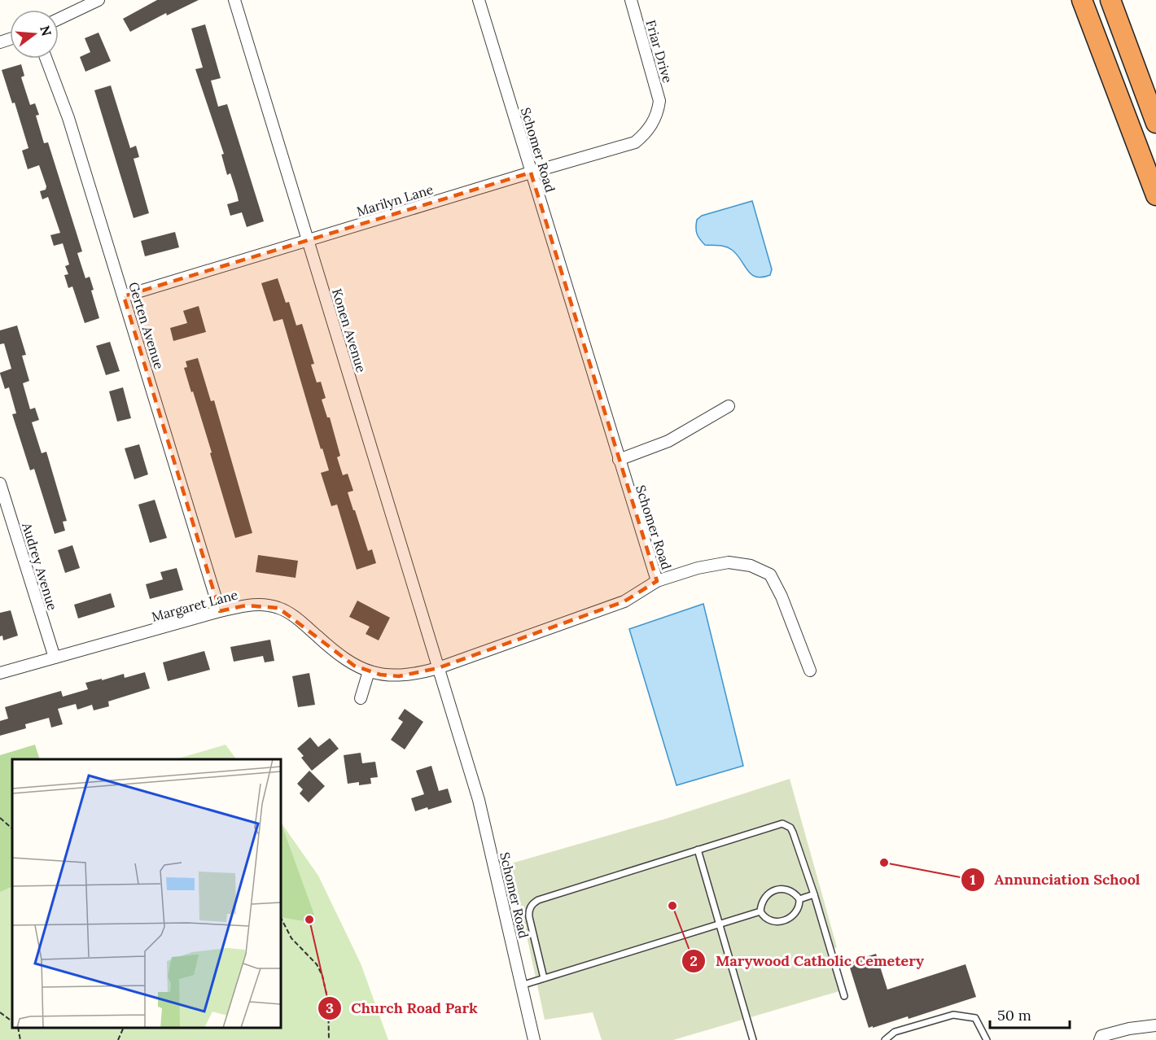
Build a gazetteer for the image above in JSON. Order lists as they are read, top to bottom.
{
  "streets": {
    "street": [
      "Friar Drive",
      "Schomer Road",
      "Marilyn Lane",
      "Gerten Avenue",
      "Konen Avenue",
      "Audrey Avenue",
      "Margaret Lane"
    ]
  },
  "crossings": [
    ["Friar Drive", "Marilyn Lane"],
    ["Schomer Road", "Marilyn Lane"],
    ["Schomer Road", "Konen Avenue"],
    ["Schomer Road", "Margaret Lane"],
    ["Marilyn Lane", "Gerten Avenue"],
    ["Marilyn Lane", "Konen Avenue"],
    ["Gerten Avenue", "Margaret Lane"],
    ["Konen Avenue", "Margaret Lane"],
    ["Audrey Avenue", "Margaret Lane"]
  ],
  "places": ["Annunciation School", "Marywood Catholic Cemetery", "Church Road Park"],
  "scale_bar": "50 m",
  "north": "right"
}
